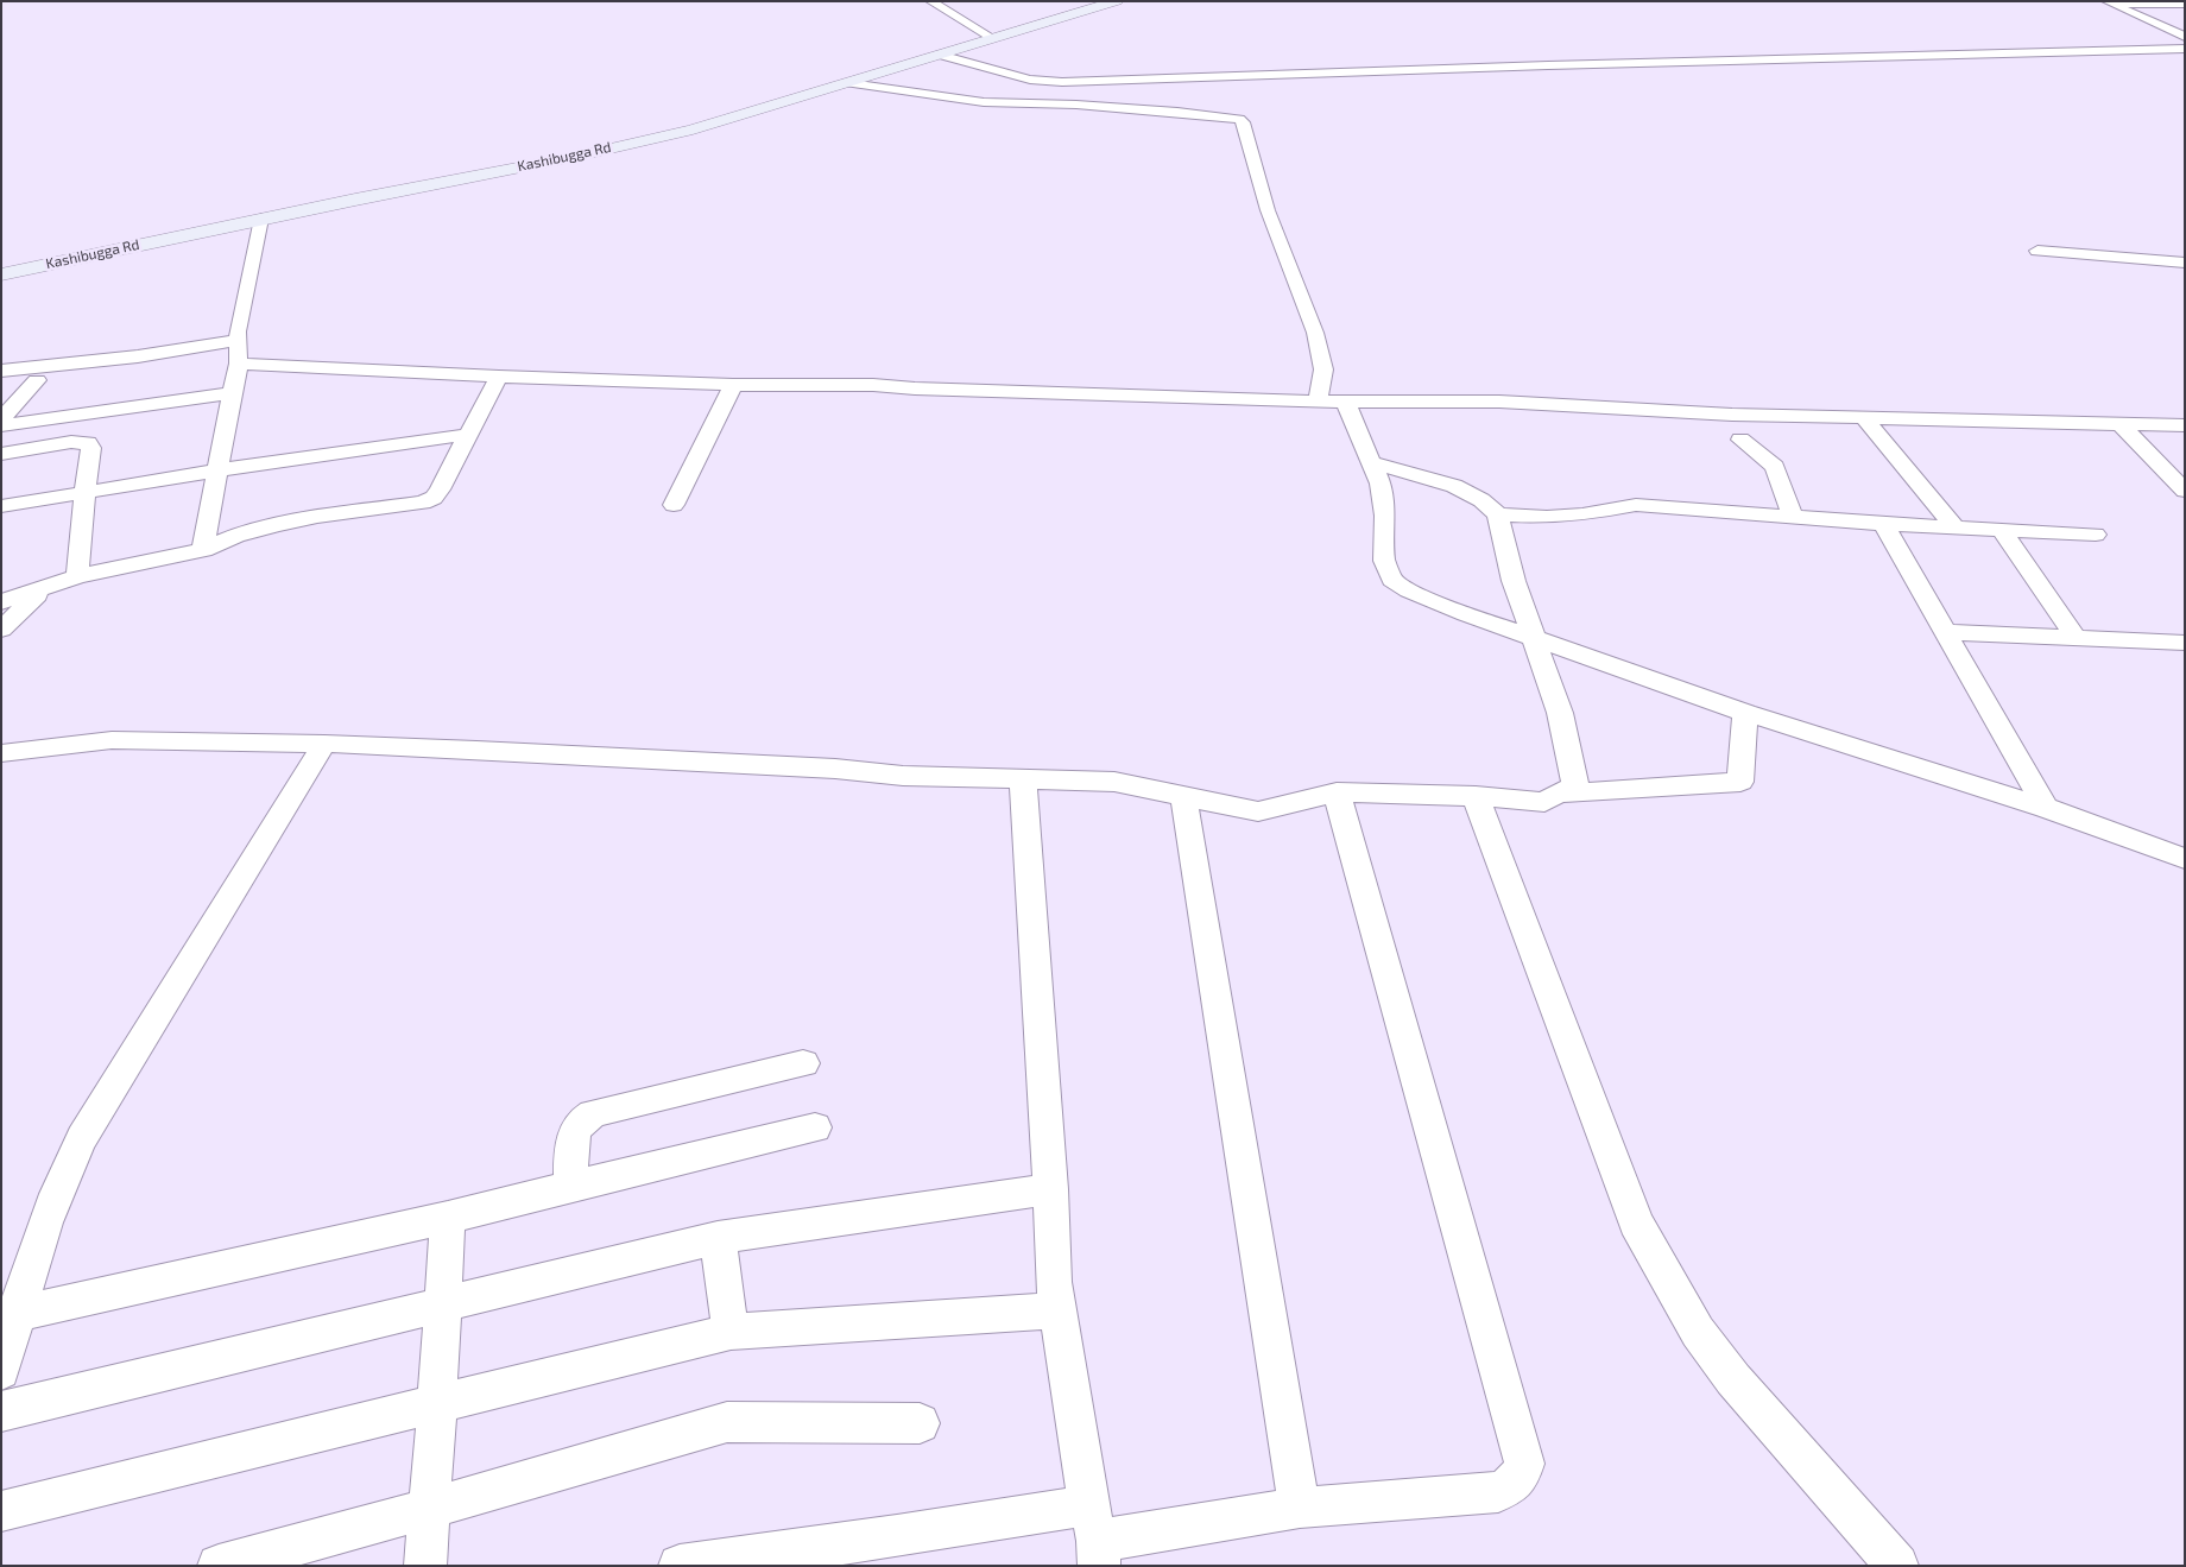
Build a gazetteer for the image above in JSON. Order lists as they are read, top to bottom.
{
  "streets": {
    "main road": ["Kashibugga Rd"]
  }
}
